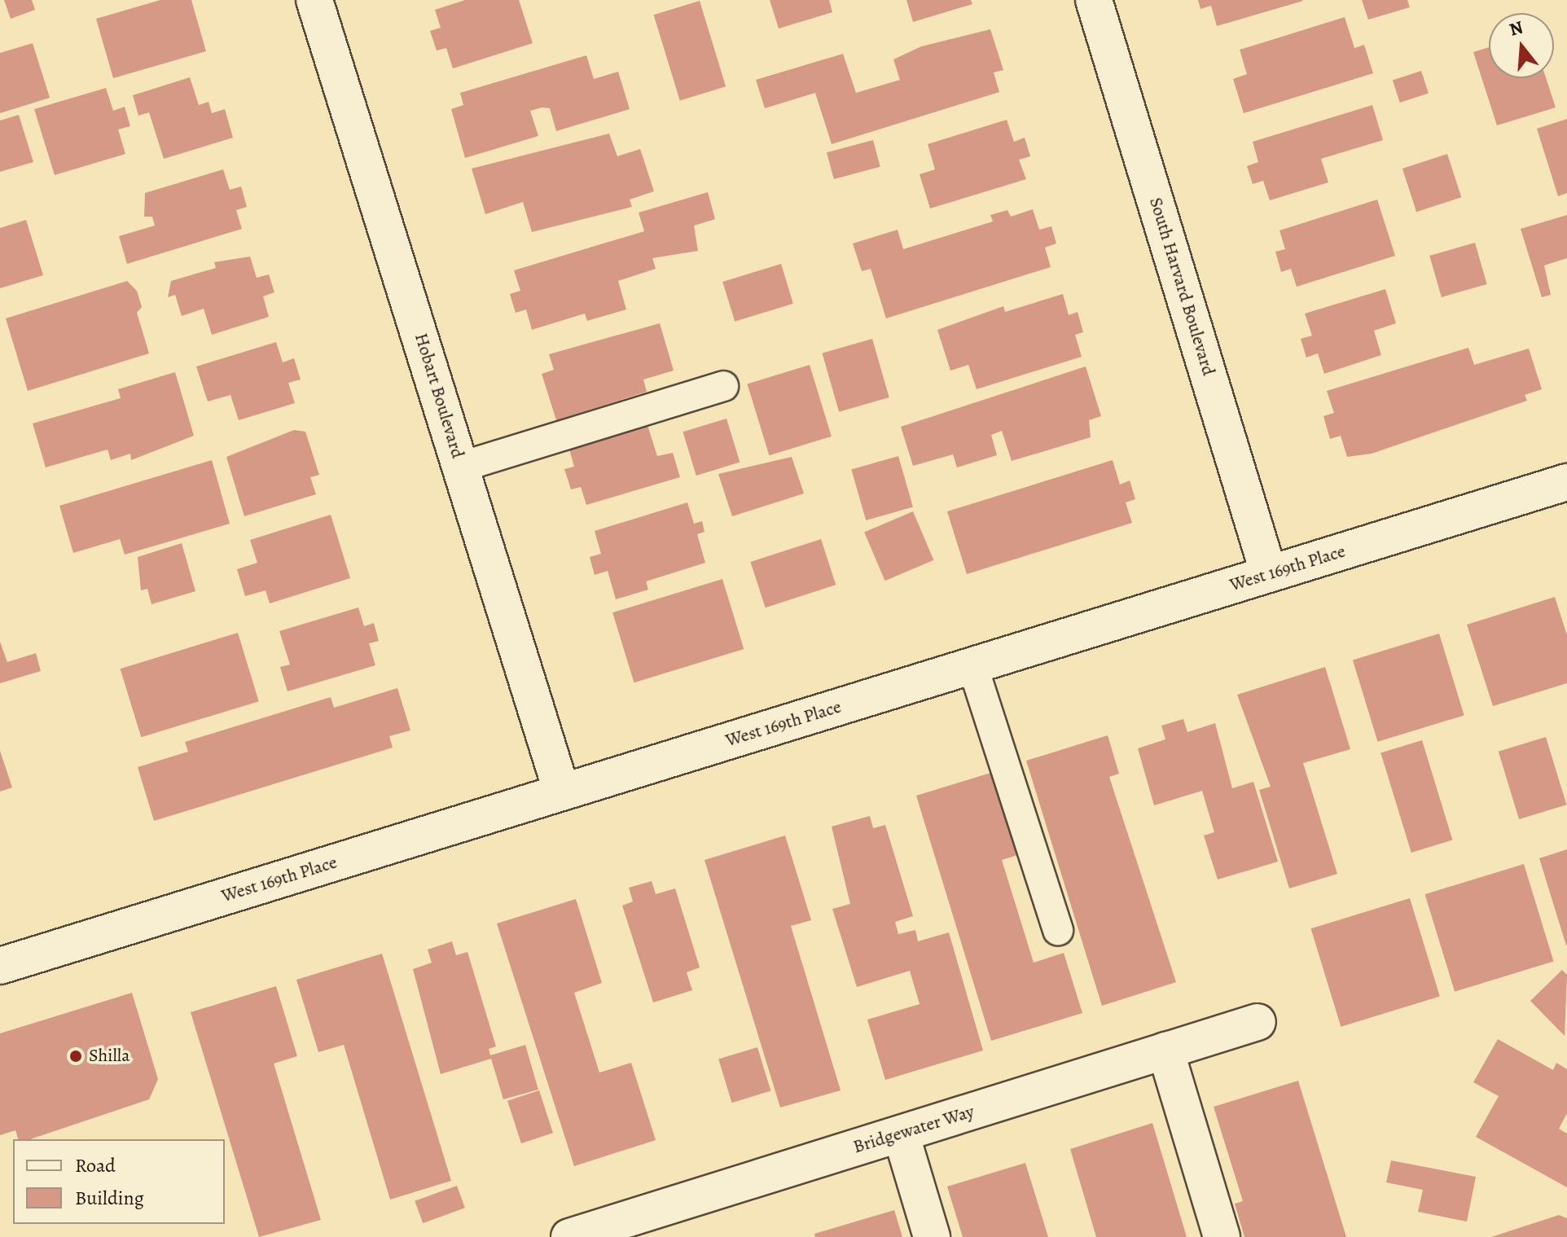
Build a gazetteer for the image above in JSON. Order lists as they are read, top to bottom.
{
  "streets": {
    "street": [
      "South Harvard Boulevard",
      "Hobart Boulevard",
      "West 169th Place",
      "Bridgewater Way"
    ]
  },
  "crossings": [
    ["South Harvard Boulevard", "West 169th Place"],
    ["Hobart Boulevard", "West 169th Place"]
  ],
  "places": ["Shilla"],
  "legend": ["Road", "Building"],
  "north": "top"
}
